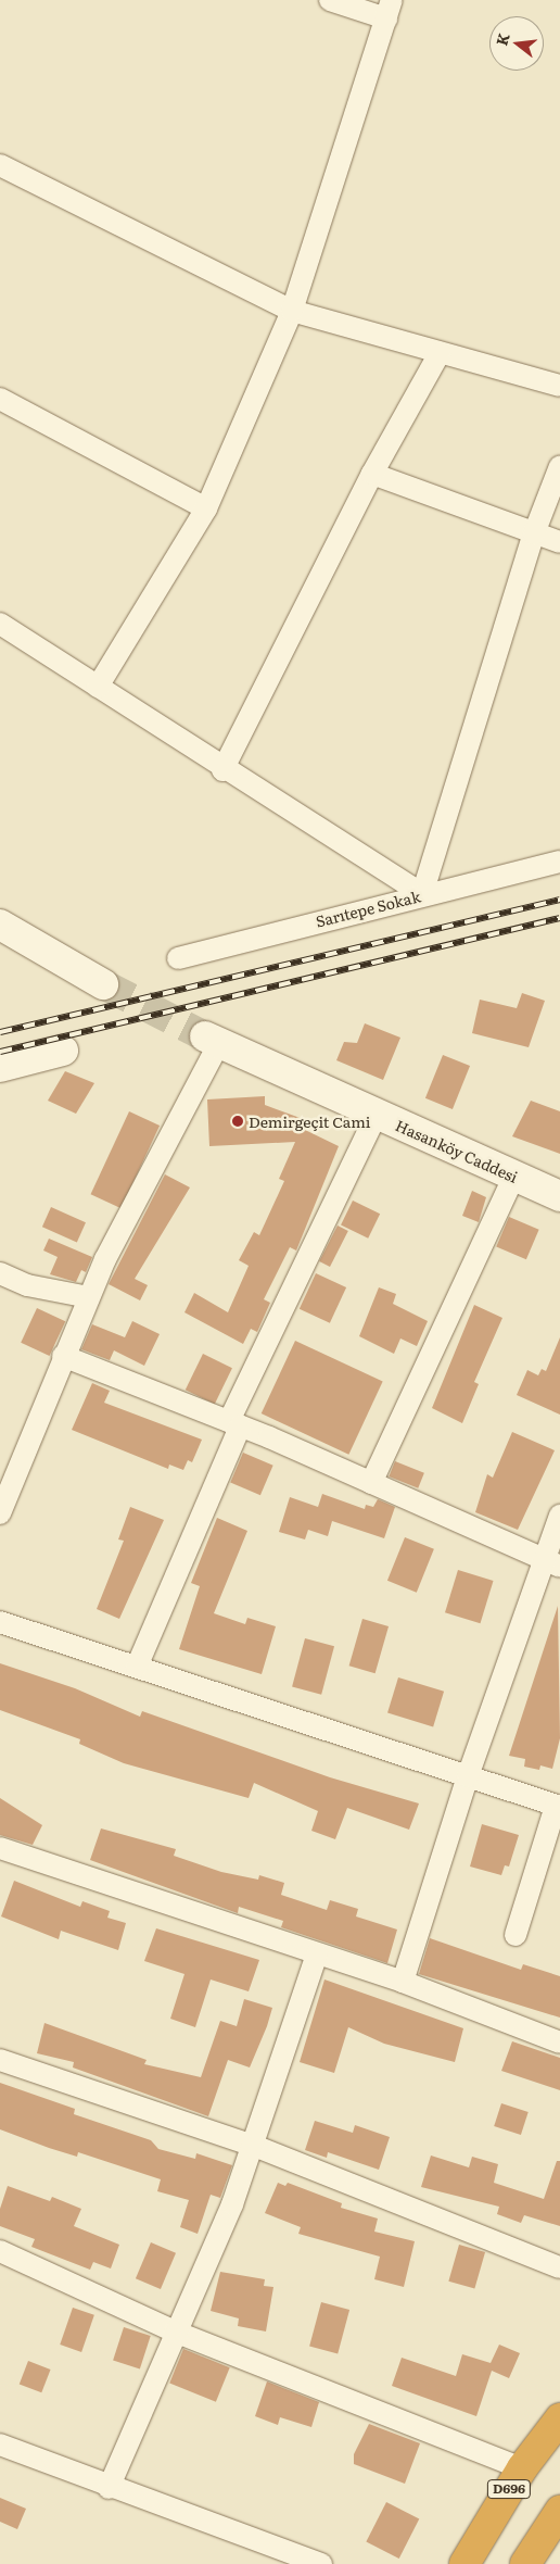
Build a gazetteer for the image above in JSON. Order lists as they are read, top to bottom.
{
  "streets": {
    "highway": ["D696"],
    "street": ["Sarıtepe Sokak", "Hasanköy Caddesi"]
  },
  "places": ["Demirgeçit Cami"],
  "north": "left"
}
